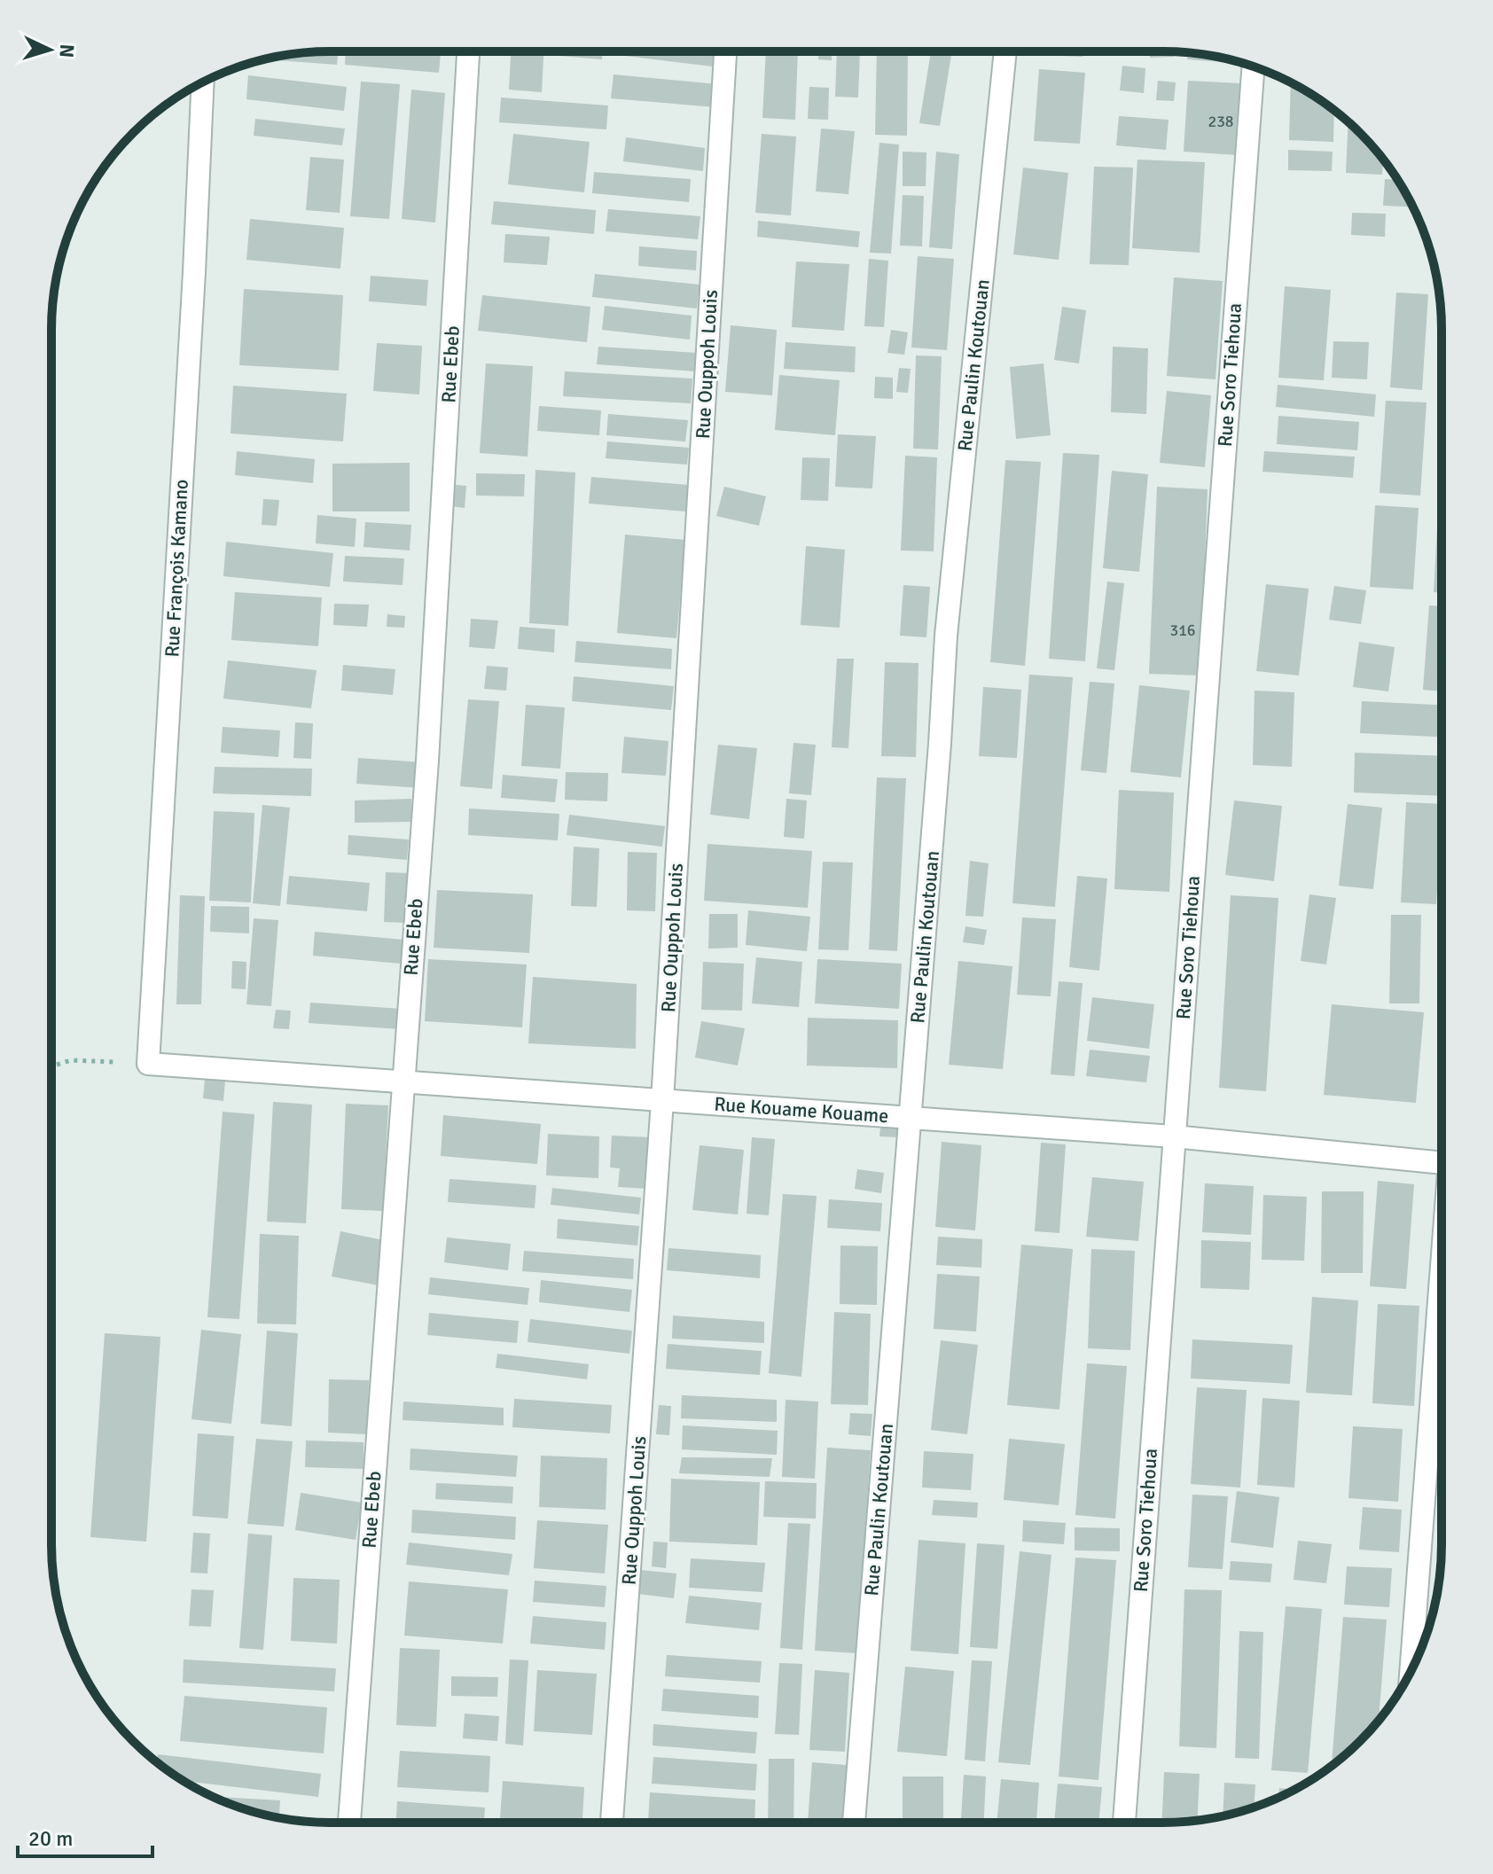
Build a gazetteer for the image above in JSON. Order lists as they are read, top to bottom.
{
  "streets": {
    "street": [
      "Rue Ebeb",
      "Rue Ouppoh Louis",
      "Rue Paulin Koutouan",
      "Rue Soro Tiehoua",
      "Rue François Kamano",
      "Rue Kouame Kouame"
    ]
  },
  "crossings": [
    ["Rue Ebeb", "Rue Kouame Kouame"],
    ["Rue Ouppoh Louis", "Rue Kouame Kouame"],
    ["Rue Paulin Koutouan", "Rue Kouame Kouame"],
    ["Rue Soro Tiehoua", "Rue Kouame Kouame"],
    ["Rue François Kamano", "Rue Kouame Kouame"]
  ],
  "house_numbers": ["238", "316"],
  "scale_bar": "20 m",
  "north": "right"
}
